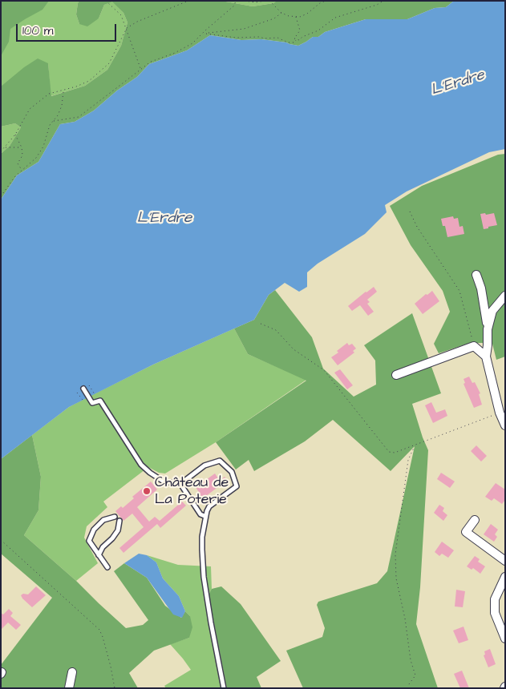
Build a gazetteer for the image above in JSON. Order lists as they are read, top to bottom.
{
  "water": ["L'Erdre"],
  "places": ["Château de La Poterie"],
  "scale_bar": "100 m"
}
